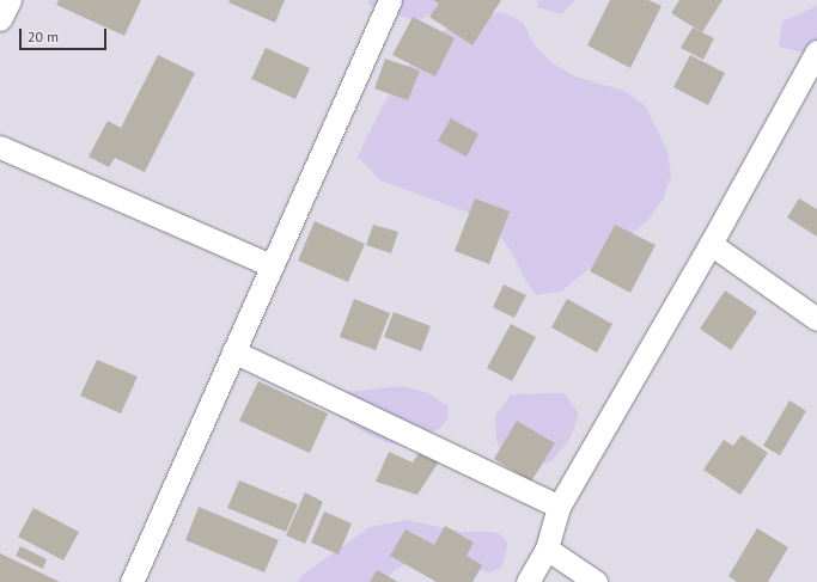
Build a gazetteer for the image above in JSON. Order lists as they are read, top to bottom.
{
  "scale_bar": "20 m"
}
